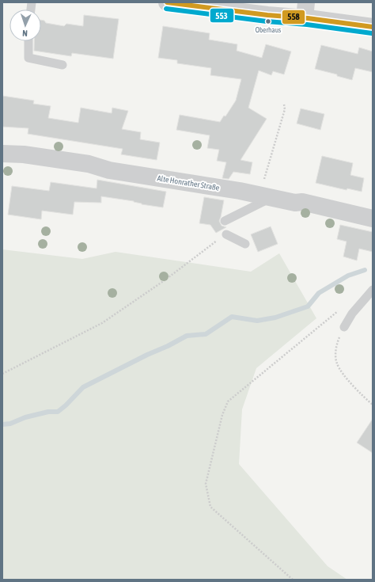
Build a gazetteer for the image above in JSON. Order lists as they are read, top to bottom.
{
  "streets": {
    "street": ["Alte Honrather Straße"]
  },
  "places": ["Oberhaus"],
  "lines": ["transit line 558", "transit line 553"],
  "north": "bottom"
}
